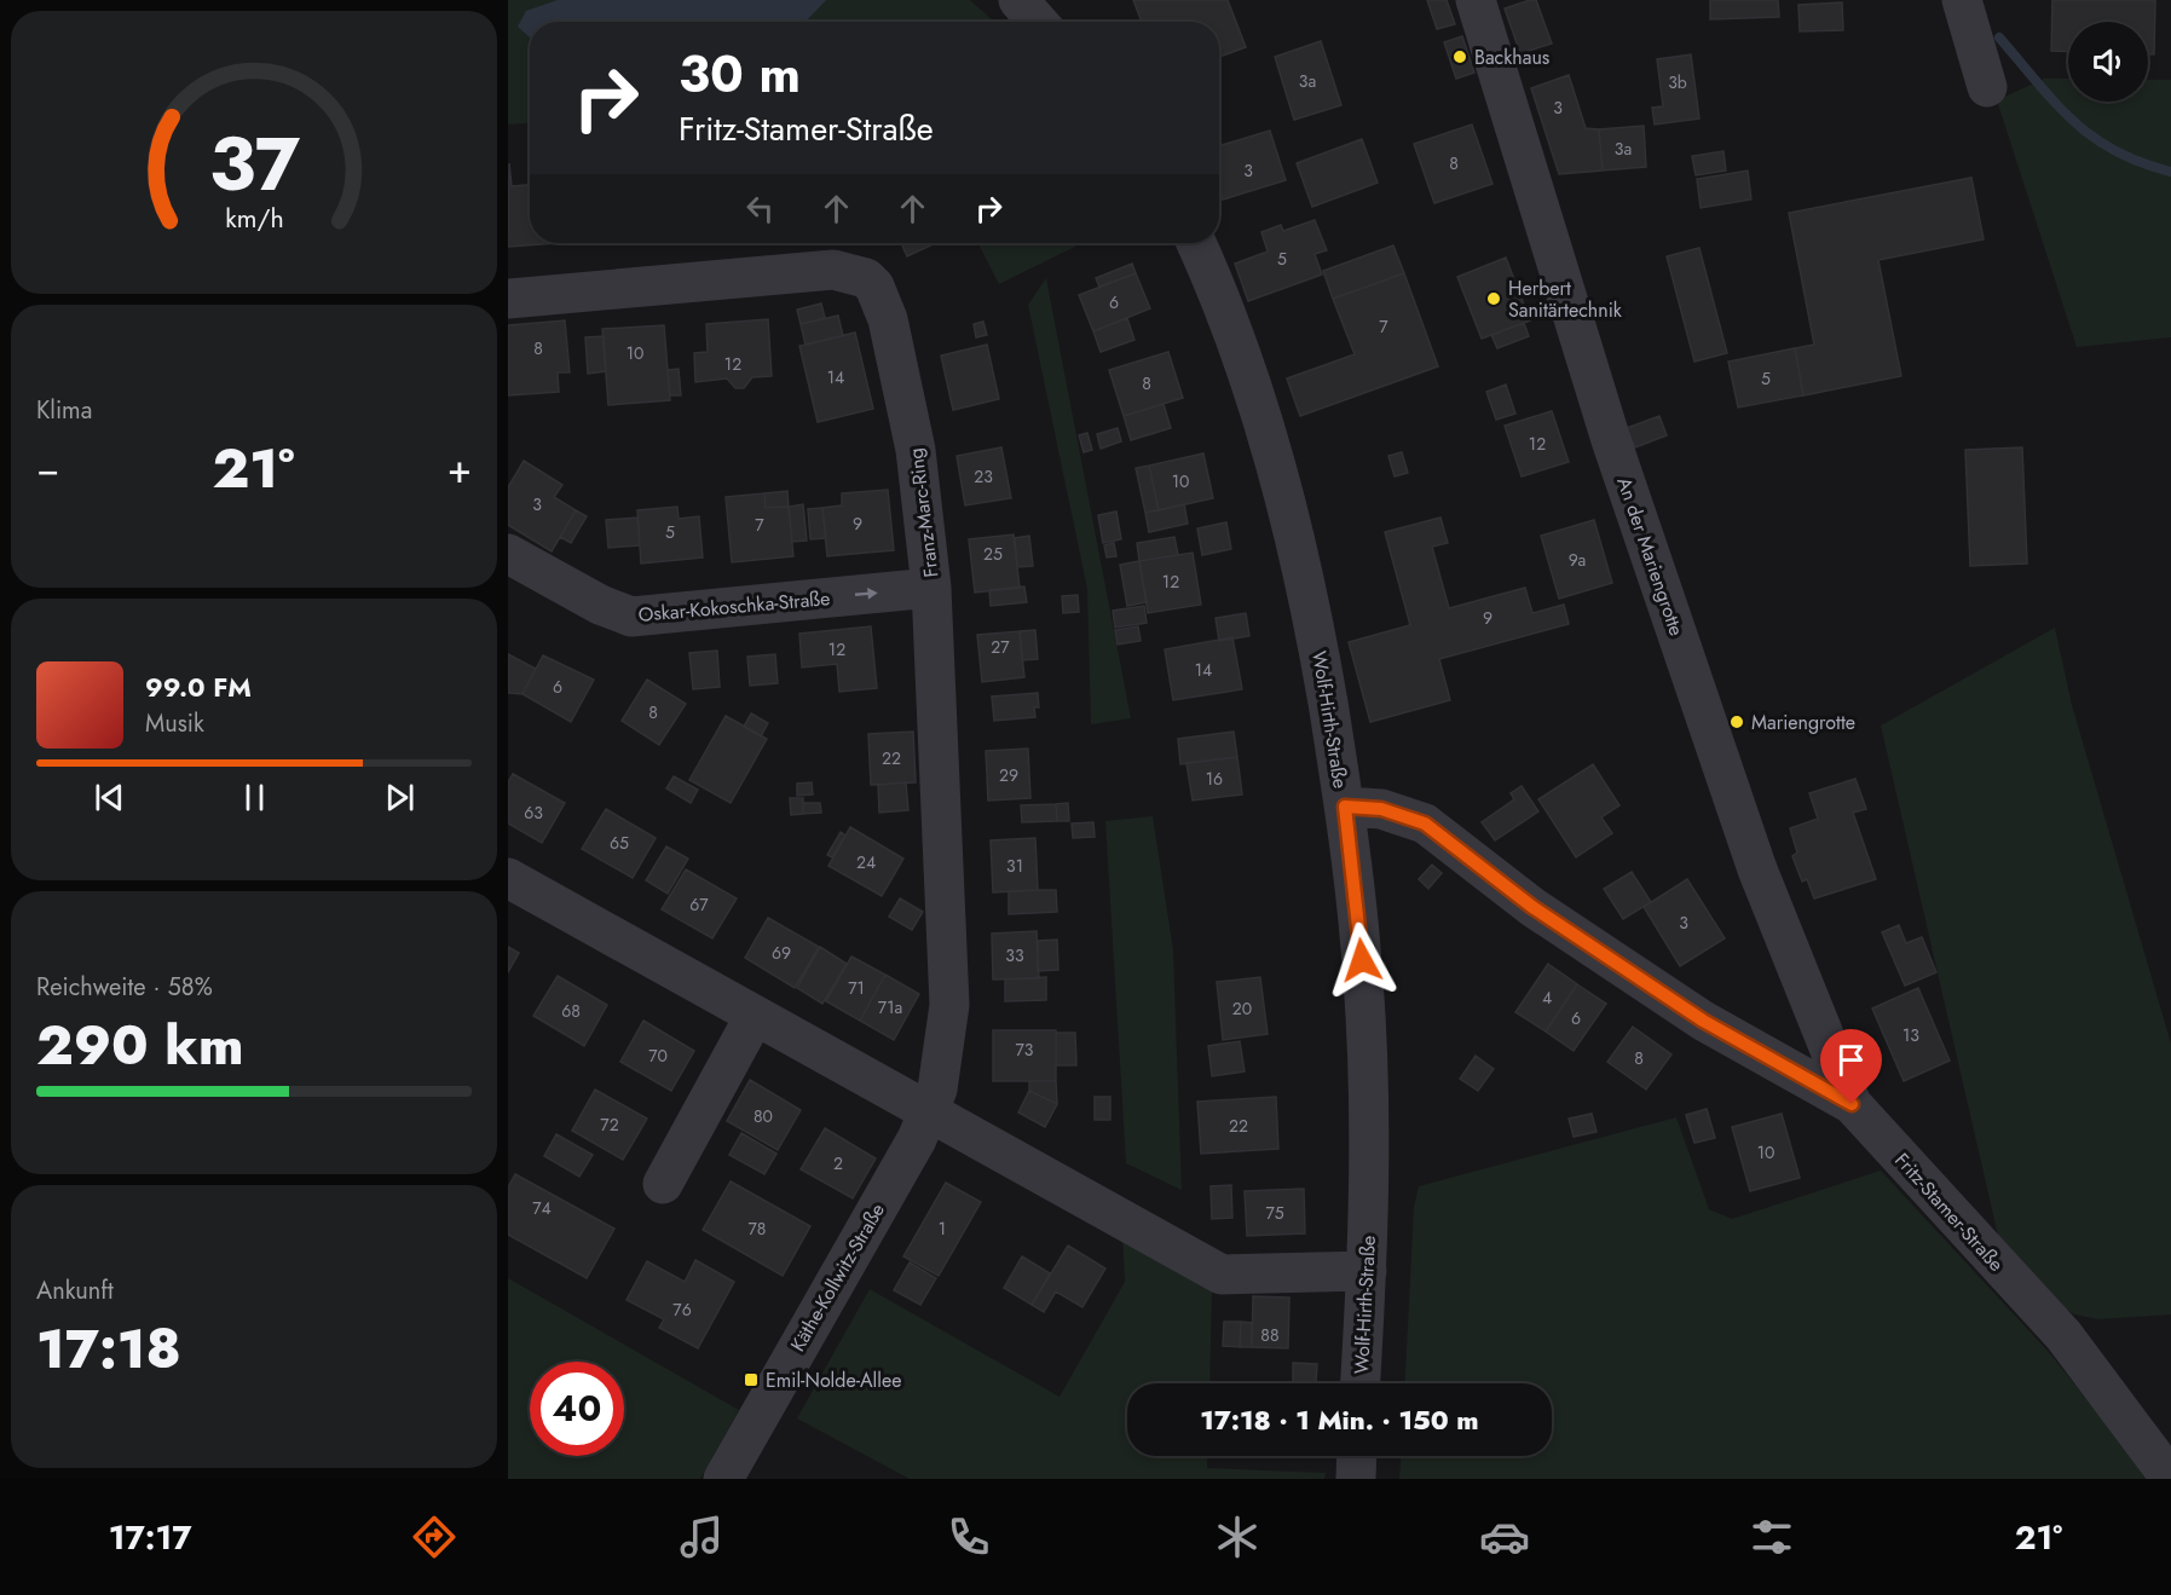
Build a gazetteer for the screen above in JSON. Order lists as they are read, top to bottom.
{
  "streets": {
    "street": [
      "Franz-Marc-Ring",
      "An der Mariengrotte",
      "Oskar-Kokoschka-Straße",
      "Wolf-Hirth-Straße",
      "Fritz-Stamer-Straße",
      "Käthe-Kollwitz-Straße"
    ]
  },
  "crossings": [
    ["Franz-Marc-Ring", "Oskar-Kokoschka-Straße"],
    ["Franz-Marc-Ring", "Käthe-Kollwitz-Straße"],
    ["An der Mariengrotte", "Fritz-Stamer-Straße"],
    ["Wolf-Hirth-Straße", "Fritz-Stamer-Straße"]
  ],
  "places": {
    "other": ["Backhaus", "Herbert Sanitärtechnik", "Mariengrotte"],
    "transit": ["Emil-Nolde-Allee"]
  },
  "house_numbers": [
    "3a",
    "3b",
    "3",
    "3a",
    "8",
    "3",
    "5",
    "6",
    "7",
    "8",
    "10",
    "12",
    "14",
    "5",
    "8",
    "12",
    "23",
    "10",
    "3",
    "9",
    "7",
    "5",
    "25",
    "9a",
    "12",
    "9",
    "27",
    "12",
    "14",
    "6",
    "8",
    "22",
    "29",
    "16",
    "63",
    "65",
    "24",
    "31",
    "67",
    "3",
    "69",
    "33",
    "71",
    "4",
    "71a",
    "20",
    "68",
    "6",
    "13",
    "73",
    "70",
    "8",
    "80",
    "72",
    "22",
    "10",
    "2",
    "74",
    "75",
    "78",
    "1",
    "76",
    "88"
  ],
  "page": {
    "turn": ["30 m", "Fritz-Stamer-Straße"],
    "tile": [
      "Klima",
      ["Reichweite · 58%", "290 km"],
      ["Ankunft", "17:18"]
    ],
    "heat": ["−", "21°", "+"],
    "song": ["99.0 FM", "Musik"],
    "limit": "40",
    "trip": "17:18 · 1 Min. · 150 m",
    "tabs": ["17:17", "21°"],
    "gauge": ["37", "km/h"]
  }
}
